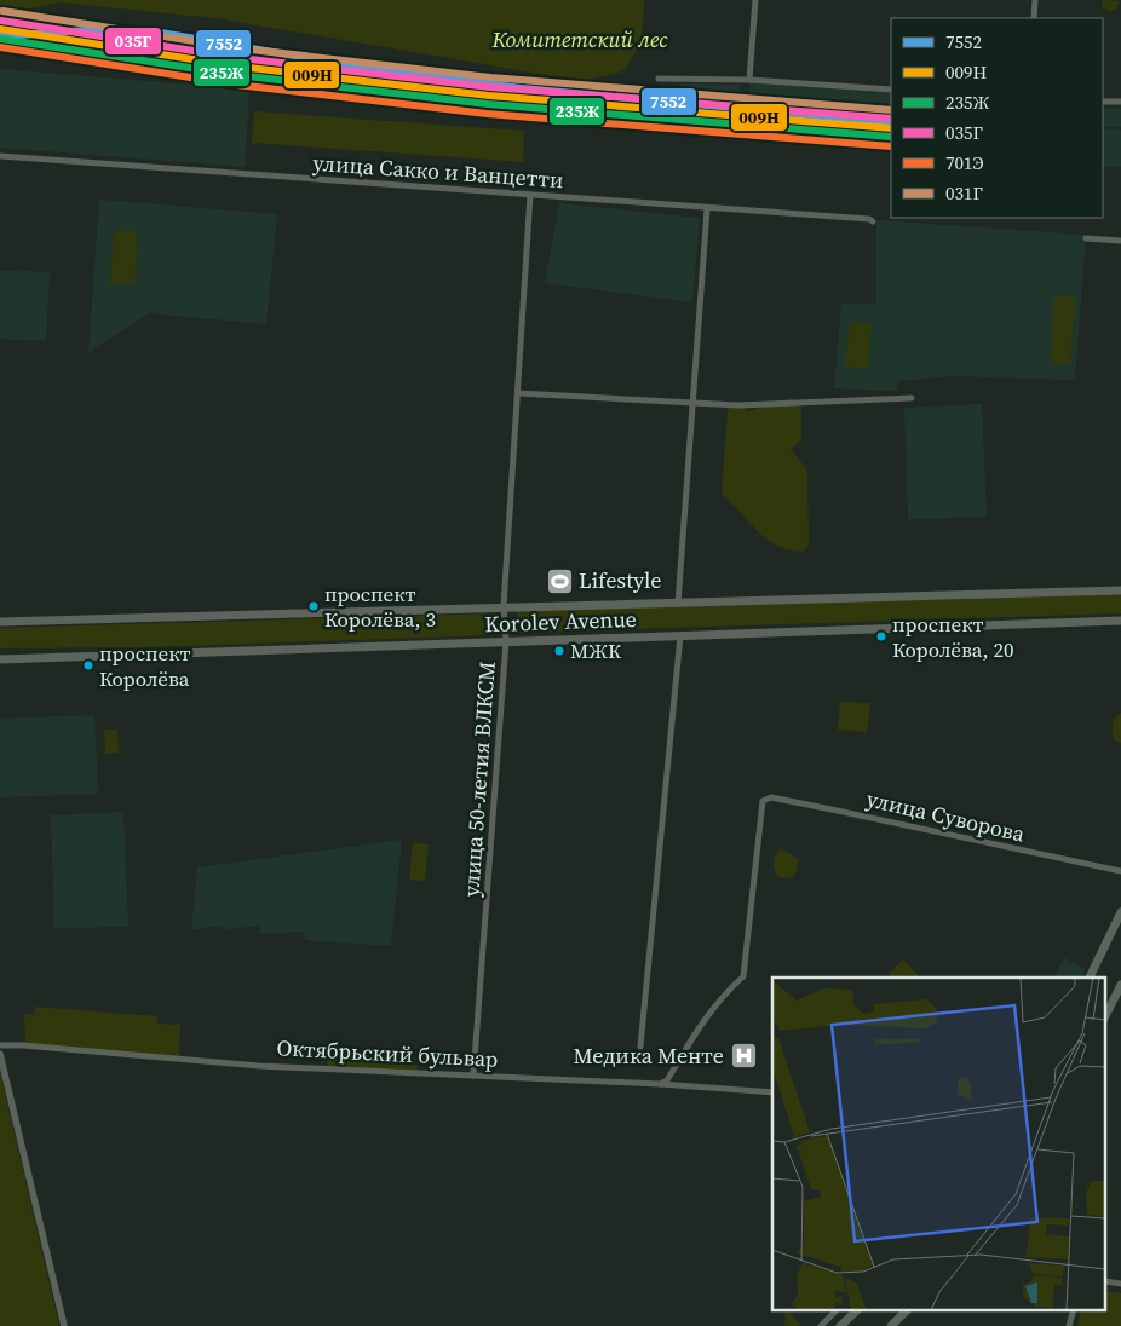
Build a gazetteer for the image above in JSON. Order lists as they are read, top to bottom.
{
  "streets": {
    "main road": ["Korolev Avenue"],
    "street": [
      "улица Сакко и Ванцетти",
      "улица 50-летия ВЛКСМ",
      "улица Суворова",
      "Октябрьский бульвар"
    ]
  },
  "crossings": [
    ["улица Сакко и Ванцетти", "улица 50-летия ВЛКСМ"],
    ["Korolev Avenue", "улица 50-летия ВЛКСМ"],
    ["улица 50-летия ВЛКСМ", "Октябрьский бульвар"],
    ["улица Суворова", "Октябрьский бульвар"]
  ],
  "parks": ["Комитетский лес"],
  "places": {
    "sports": ["Lifestyle"],
    "other": [
      "проспект Королёва, 3",
      "проспект Королёва, 20",
      "МЖК",
      "проспект Королёва"
    ],
    "hospital": ["Медика Менте"]
  },
  "lines": [
    "transit line 031Г",
    "transit line 035Г",
    "transit line 009Н",
    "transit line 7552",
    "transit line 235Ж",
    "transit line 701Э"
  ],
  "legend": [
    "7552",
    "009Н",
    "235Ж",
    "035Г",
    "701Э",
    "031Г"
  ]
}
